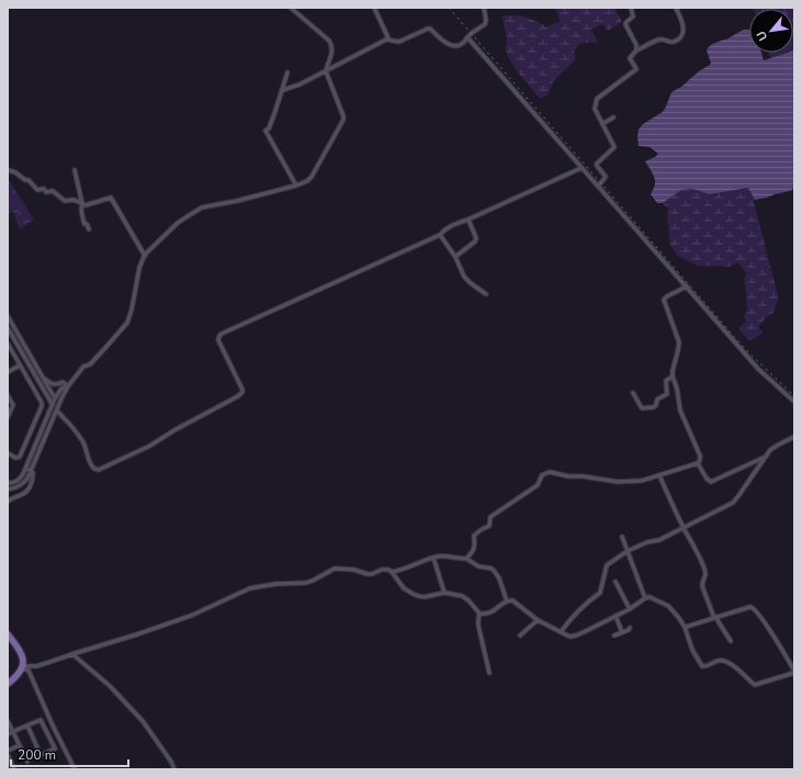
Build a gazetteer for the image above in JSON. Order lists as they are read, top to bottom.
{
  "scale_bar": "200 m",
  "north": "bottom left"
}
